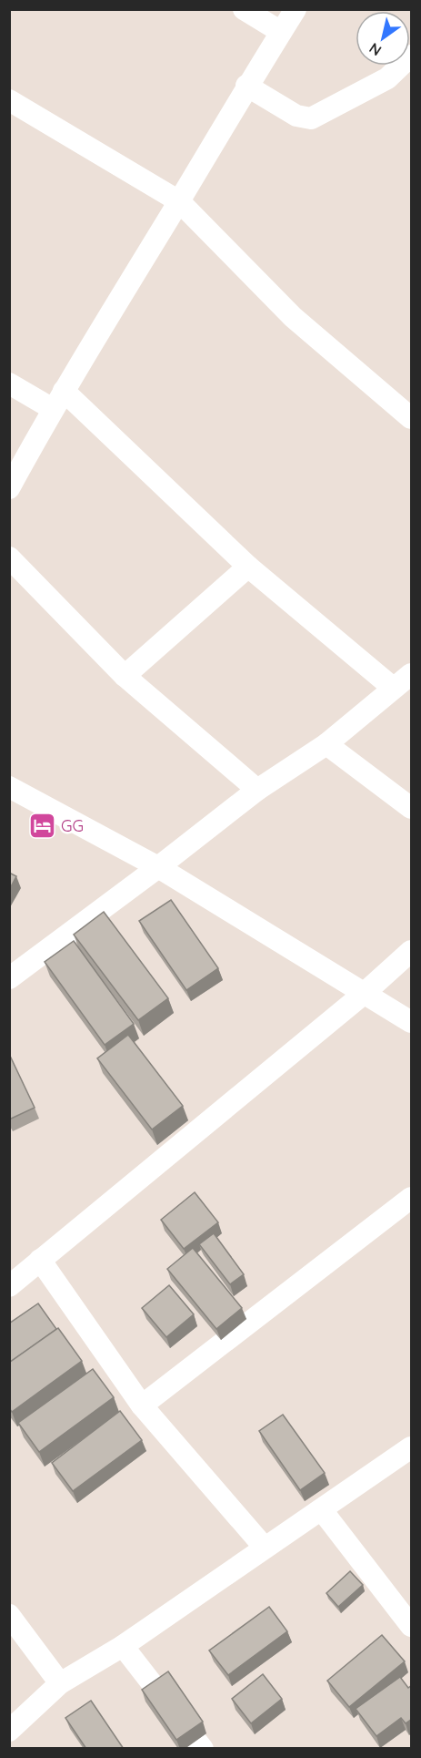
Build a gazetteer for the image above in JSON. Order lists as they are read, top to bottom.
{
  "places": {
    "hotel": ["GG"]
  },
  "north": "bottom left"
}
